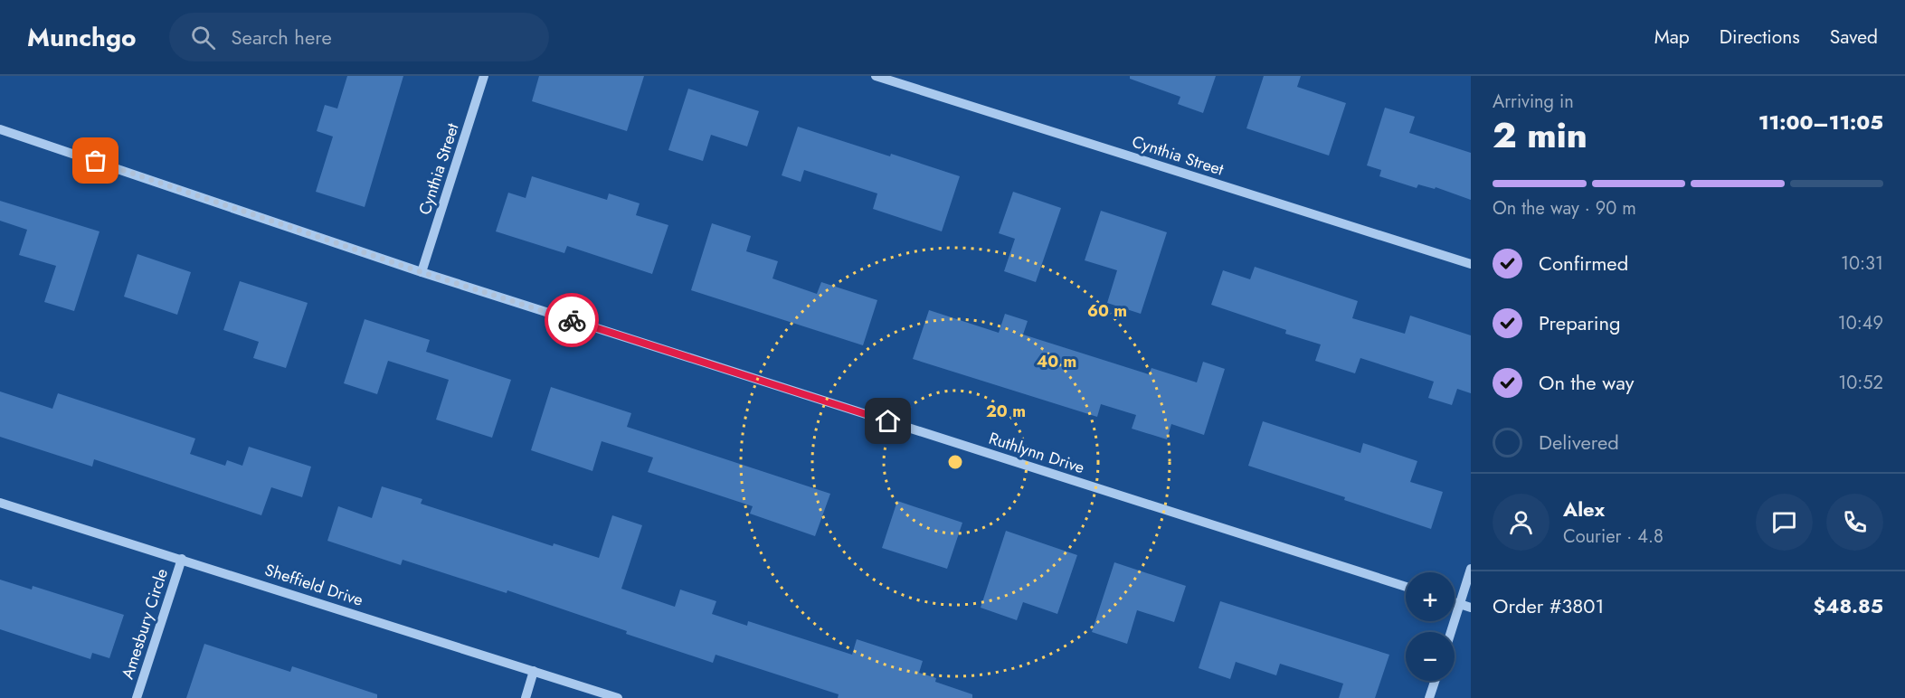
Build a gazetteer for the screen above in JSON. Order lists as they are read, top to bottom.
{
  "streets": {
    "street": [
      "Cynthia Street",
      "Ruthlynn Drive",
      "Sheffield Drive",
      "Amesbury Circle"
    ]
  },
  "crossings": [
    ["Cynthia Street", "Ruthlynn Drive"],
    ["Sheffield Drive", "Amesbury Circle"]
  ],
  "page": {
    "header": "Munchgo",
    "search": "Search here",
    "nav": ["Map", "Directions", "Saved"],
    "heading": ["2 min", "Arriving in", "11:00–11:05"],
    "panel": [
      "Alex",
      "Courier · 4.8",
      "Order #3801",
      "$48.85"
    ],
    "bar": "On the way · 90 m",
    "list": [
      ["Confirmed", "10:31"],
      ["Preparing", "10:49"],
      ["On the way", "10:52"],
      "Delivered"
    ],
    "map_buttons": ["+", "−"]
  },
  "rings": ["60 m", "40 m", "20 m"]
}
